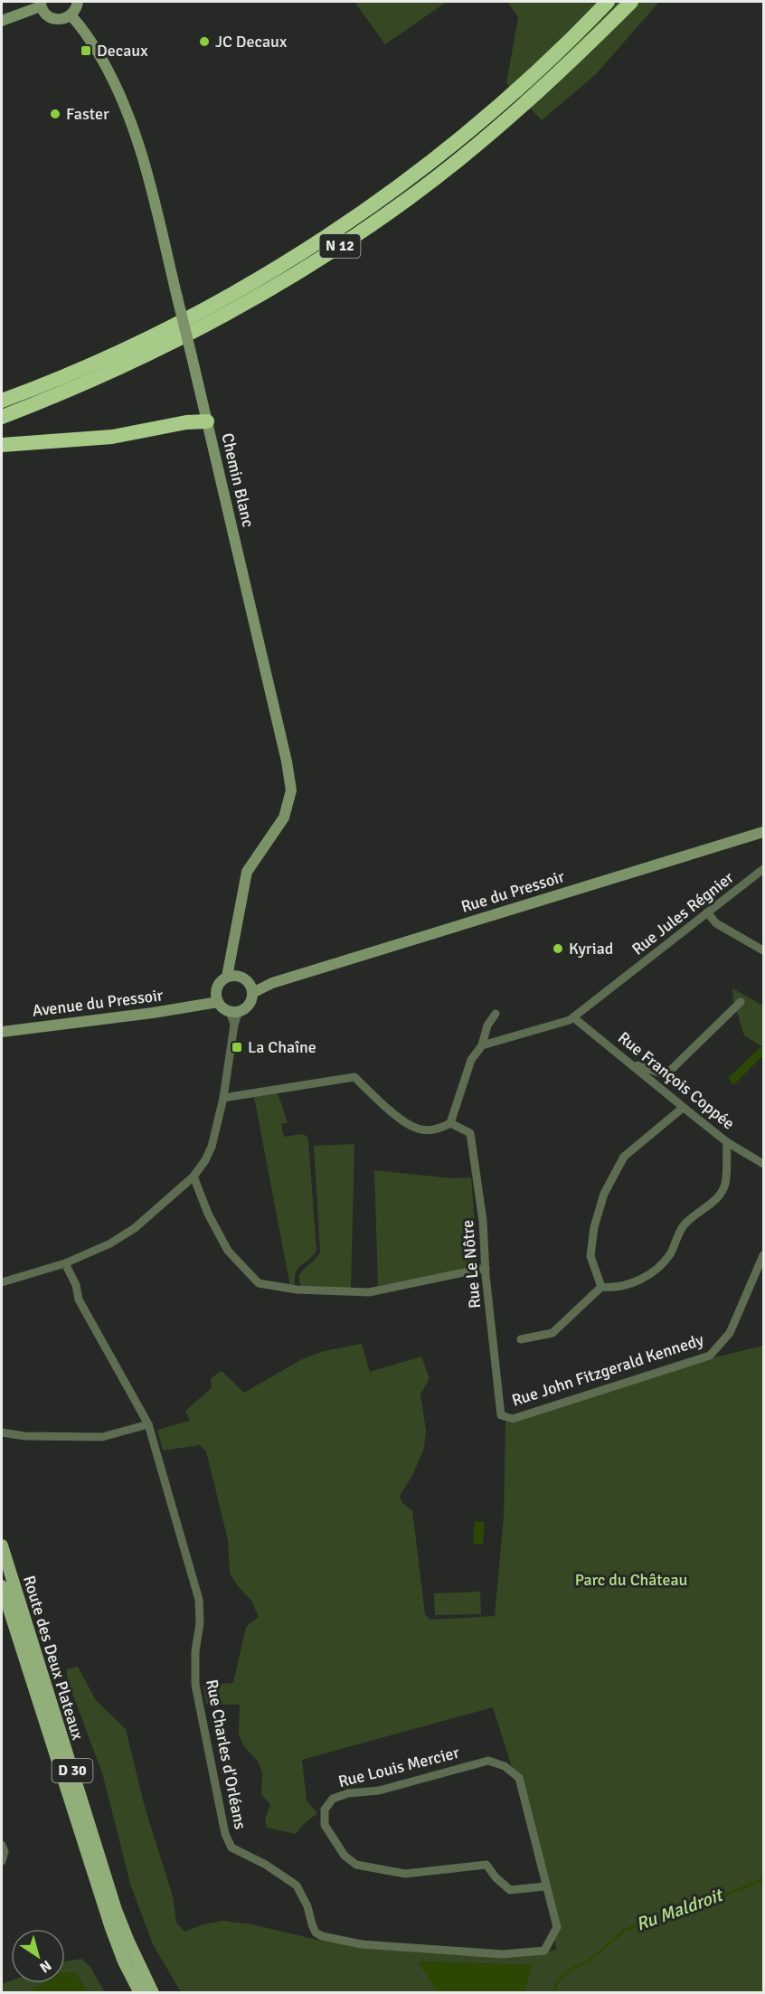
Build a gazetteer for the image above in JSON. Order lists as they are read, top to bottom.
{
  "streets": {
    "highway": ["N 12"],
    "main road": ["Route des Deux Plateaux", "D 30"],
    "street": [
      "Chemin Blanc",
      "Rue du Pressoir",
      "Rue Jules Régnier",
      "Avenue du Pressoir",
      "Rue François Coppée",
      "Rue Le Nôtre",
      "Rue John Fitzgerald Kennedy",
      "Rue Charles d'Orléans",
      "Rue Louis Mercier"
    ]
  },
  "crossings": [
    ["Chemin Blanc", "Rue du Pressoir"],
    ["Chemin Blanc", "Avenue du Pressoir"],
    ["Rue du Pressoir", "Avenue du Pressoir"],
    ["Rue Jules Régnier", "Rue François Coppée"],
    ["Rue Le Nôtre", "Rue John Fitzgerald Kennedy"],
    ["Rue Charles d'Orléans", "Rue Louis Mercier"]
  ],
  "water": ["Ru Maldroit"],
  "parks": ["Parc du Château"],
  "places": {
    "other": ["JC Decaux", "Faster", "Kyriad"],
    "transit": ["Decaux", "La Chaîne"]
  },
  "north": "bottom right"
}
